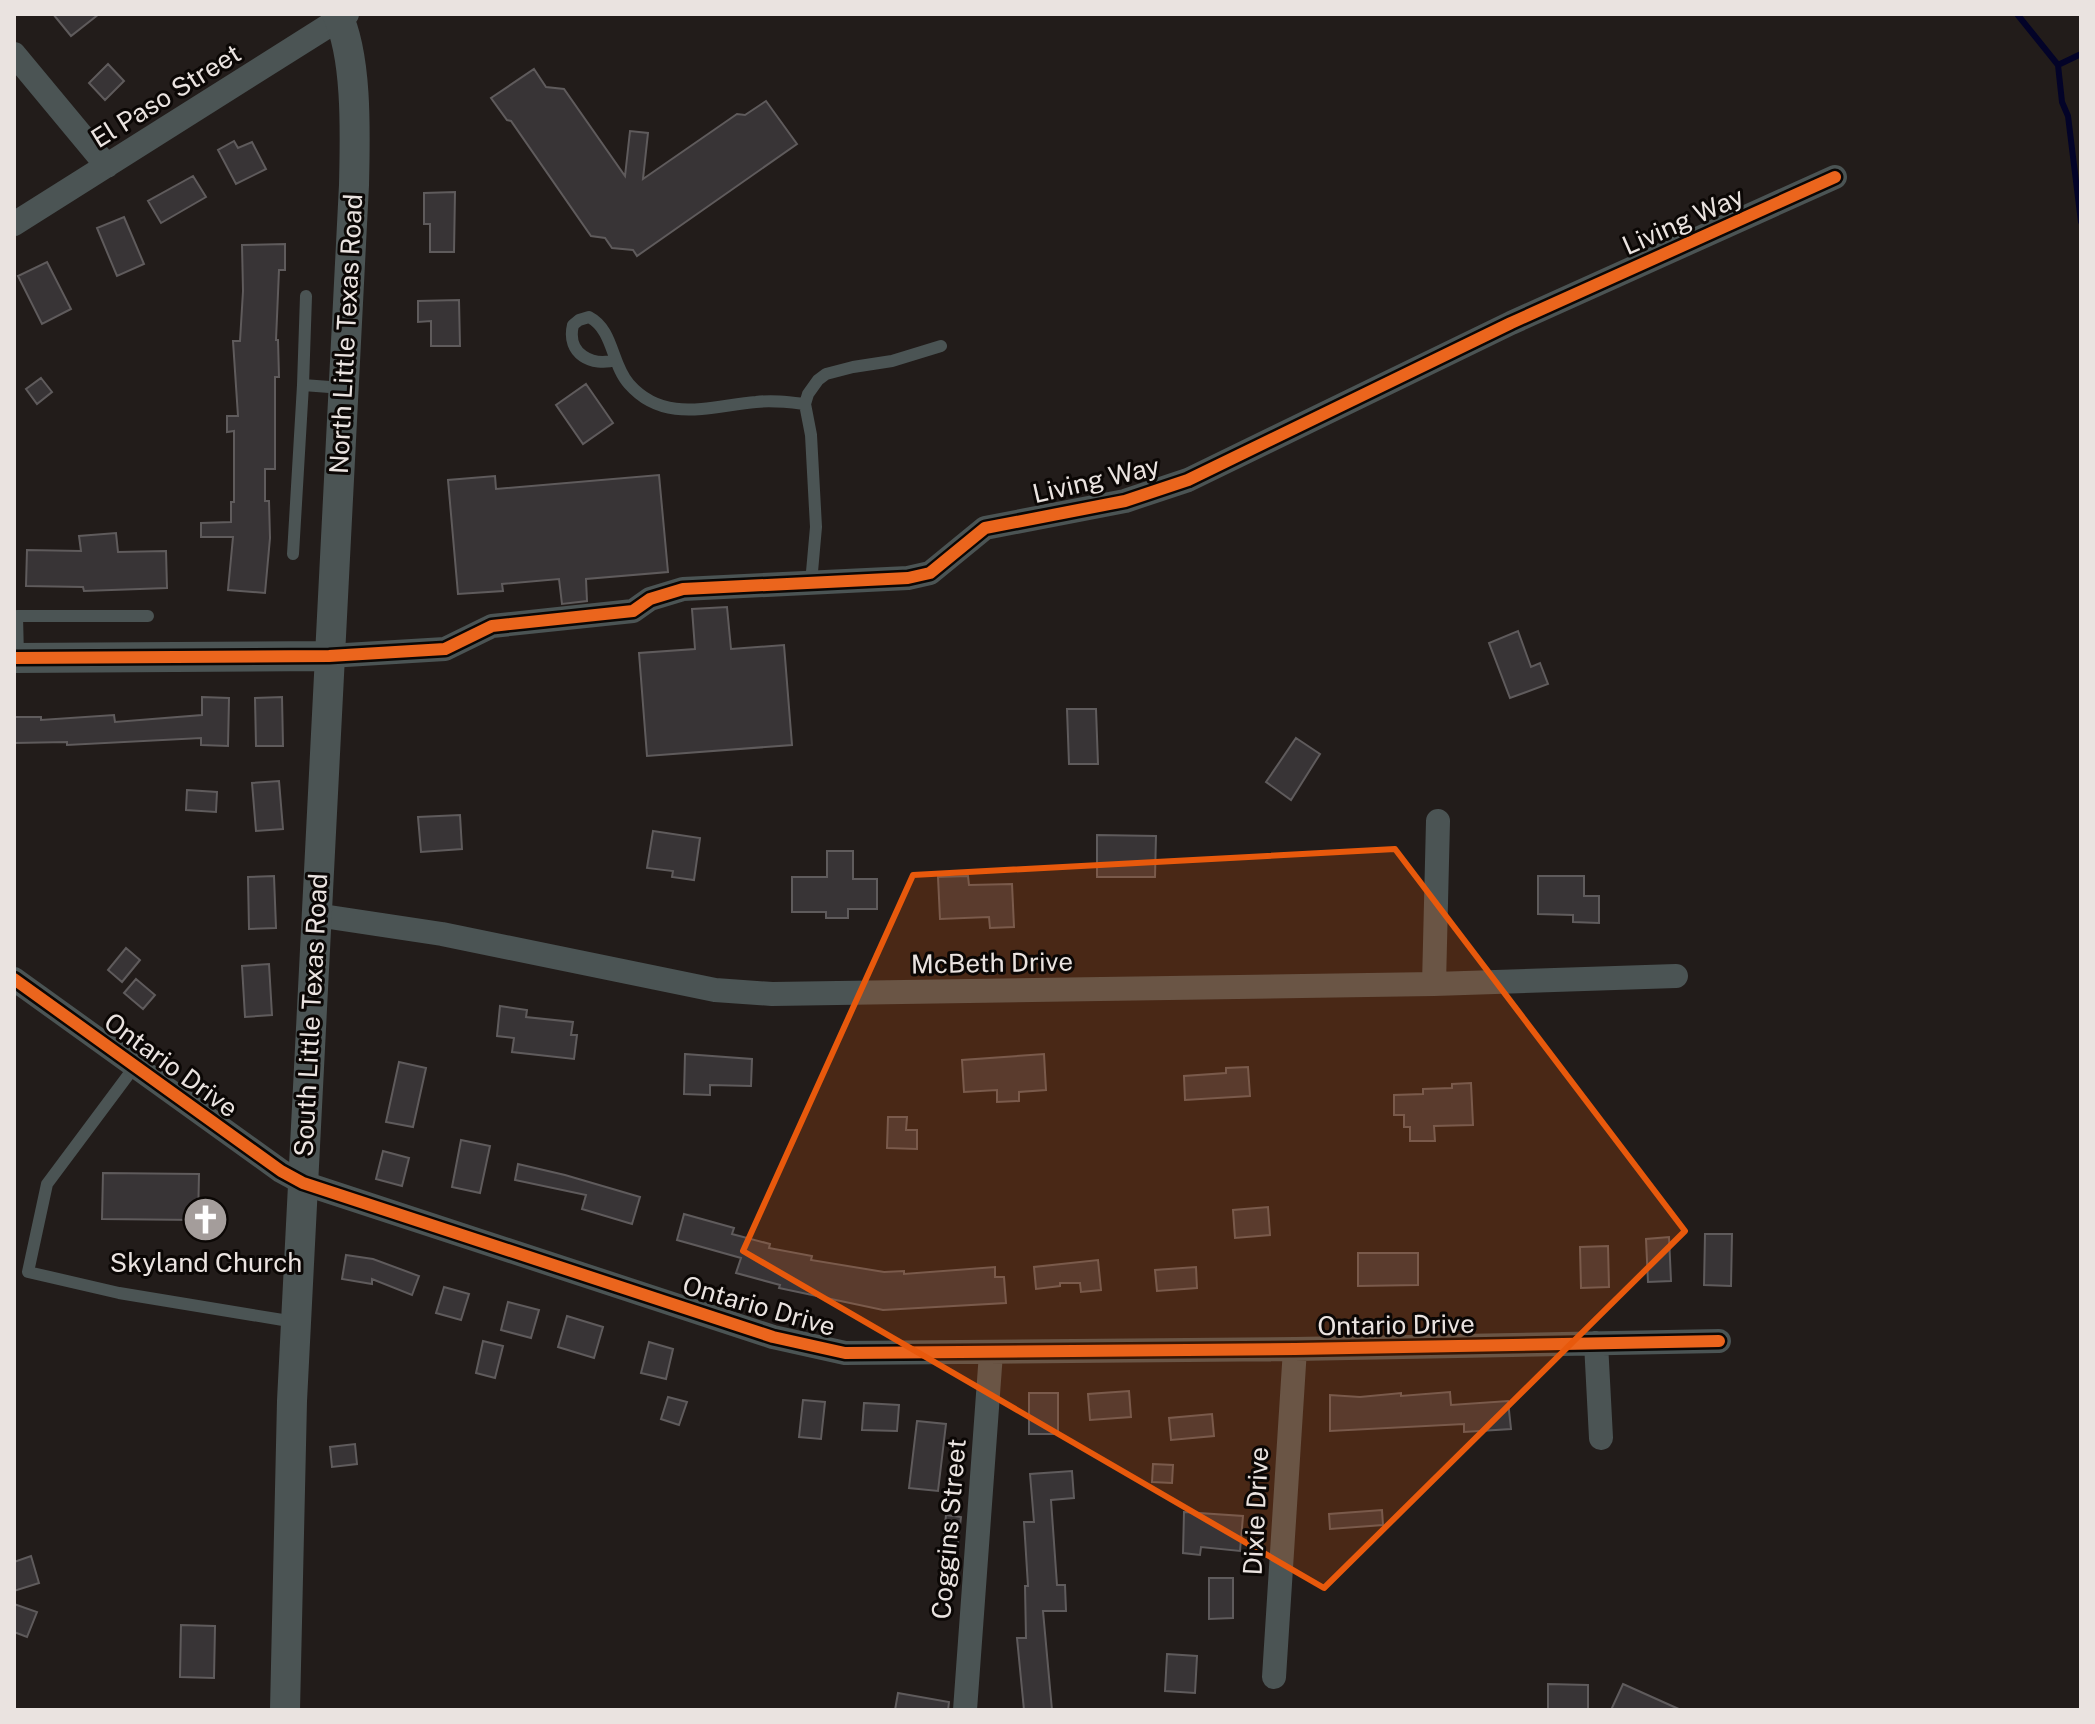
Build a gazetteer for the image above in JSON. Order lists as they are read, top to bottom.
{
  "streets": {
    "street": [
      "El Paso Street",
      "Living Way",
      "North Little Texas Road",
      "McBeth Drive",
      "South Little Texas Road",
      "Ontario Drive",
      "Dixie Drive",
      "Coggins Street"
    ]
  },
  "crossings": [
    ["El Paso Street", "North Little Texas Road"],
    ["Living Way", "North Little Texas Road"],
    ["Living Way", "South Little Texas Road"],
    ["North Little Texas Road", "South Little Texas Road"],
    ["McBeth Drive", "South Little Texas Road"],
    ["South Little Texas Road", "Ontario Drive"],
    ["Ontario Drive", "Dixie Drive"],
    ["Ontario Drive", "Coggins Street"]
  ],
  "places": {
    "church": ["Skyland Church"]
  }
}
